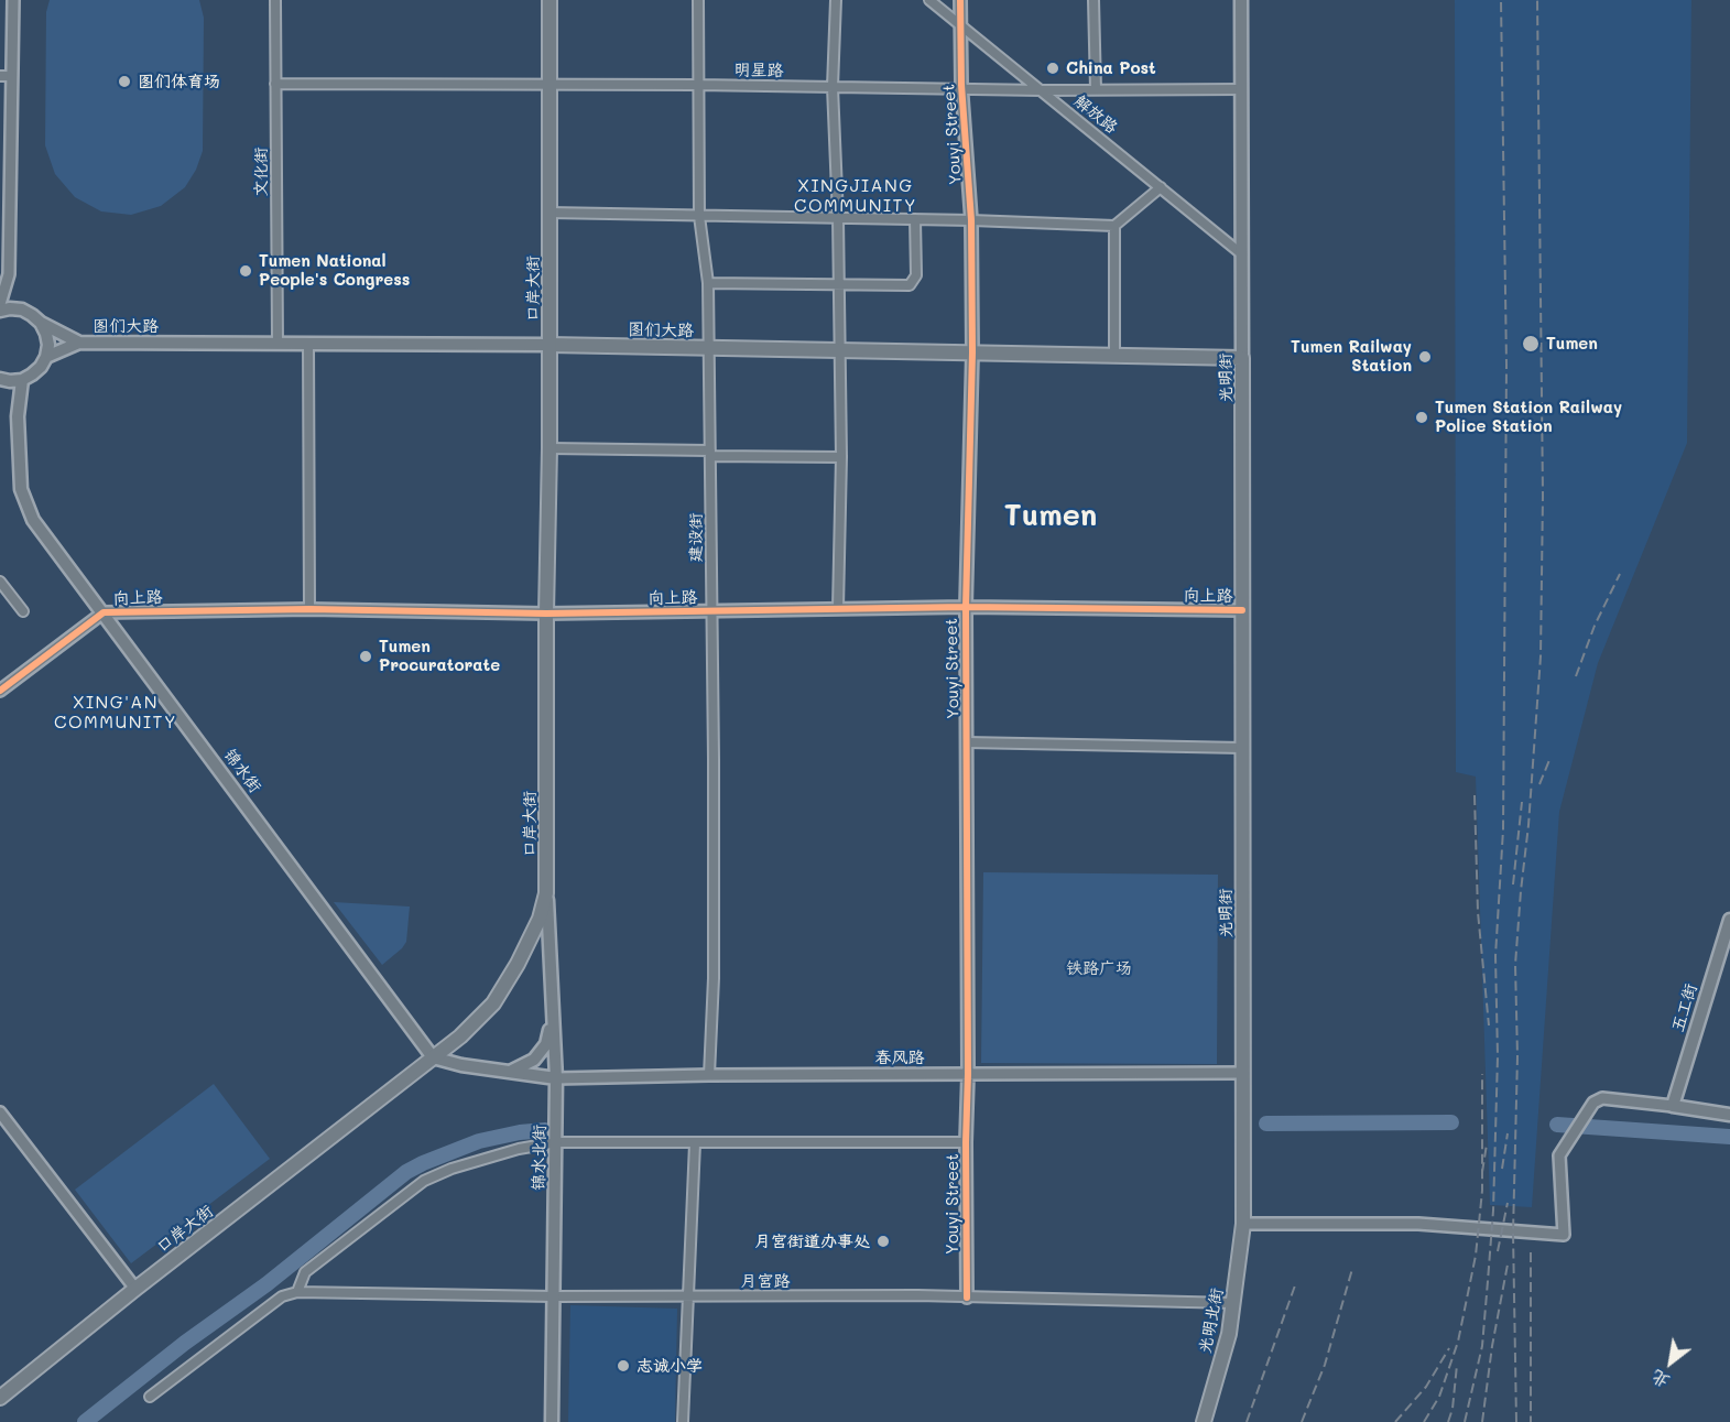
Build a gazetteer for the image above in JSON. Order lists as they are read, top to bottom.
{
  "streets": {
    "main road": [
      "口岸大街",
      "图们大路",
      "光明街",
      "锦水街",
      "五工街",
      "锦水北街",
      "光明北街"
    ],
    "street": [
      "明星路",
      "解放路",
      "Youyi Street",
      "文化街",
      "建设街",
      "向上路",
      "春风路",
      "月宫路"
    ]
  },
  "crossings": [
    ["明星路", "解放路"],
    ["明星路", "Youyi Street"],
    ["明星路", "文化街"],
    ["明星路", "口岸大街"],
    ["明星路", "光明街"],
    ["明星路", "建设街"],
    ["解放路", "Youyi Street"],
    ["解放路", "光明街"],
    ["Youyi Street", "图们大路"],
    ["Youyi Street", "向上路"],
    ["Youyi Street", "春风路"],
    ["Youyi Street", "月宫路"],
    ["文化街", "图们大路"],
    ["口岸大街", "图们大路"],
    ["口岸大街", "向上路"],
    ["口岸大街", "锦水街"],
    ["口岸大街", "锦水北街"],
    ["图们大路", "光明街"],
    ["图们大路", "建设街"],
    ["光明街", "向上路"],
    ["光明街", "春风路"],
    ["光明街", "光明北街"],
    ["建设街", "向上路"],
    ["建设街", "春风路"],
    ["向上路", "锦水街"],
    ["春风路", "锦水北街"],
    ["锦水北街", "月宫路"],
    ["月宫路", "光明北街"]
  ],
  "districts": ["XINGJIANG COMMUNITY", "Tumen", "XING'AN COMMUNITY"],
  "parks": ["铁路广场"],
  "places": [
    "China Post",
    "图们体育场",
    "Tumen National People's Congress",
    "Tumen",
    "Tumen Railway Station",
    "Tumen Station Railway Police Station",
    "Tumen Procuratorate",
    "月宫街道办事处",
    "志诚小学"
  ],
  "north": "bottom left"
}
